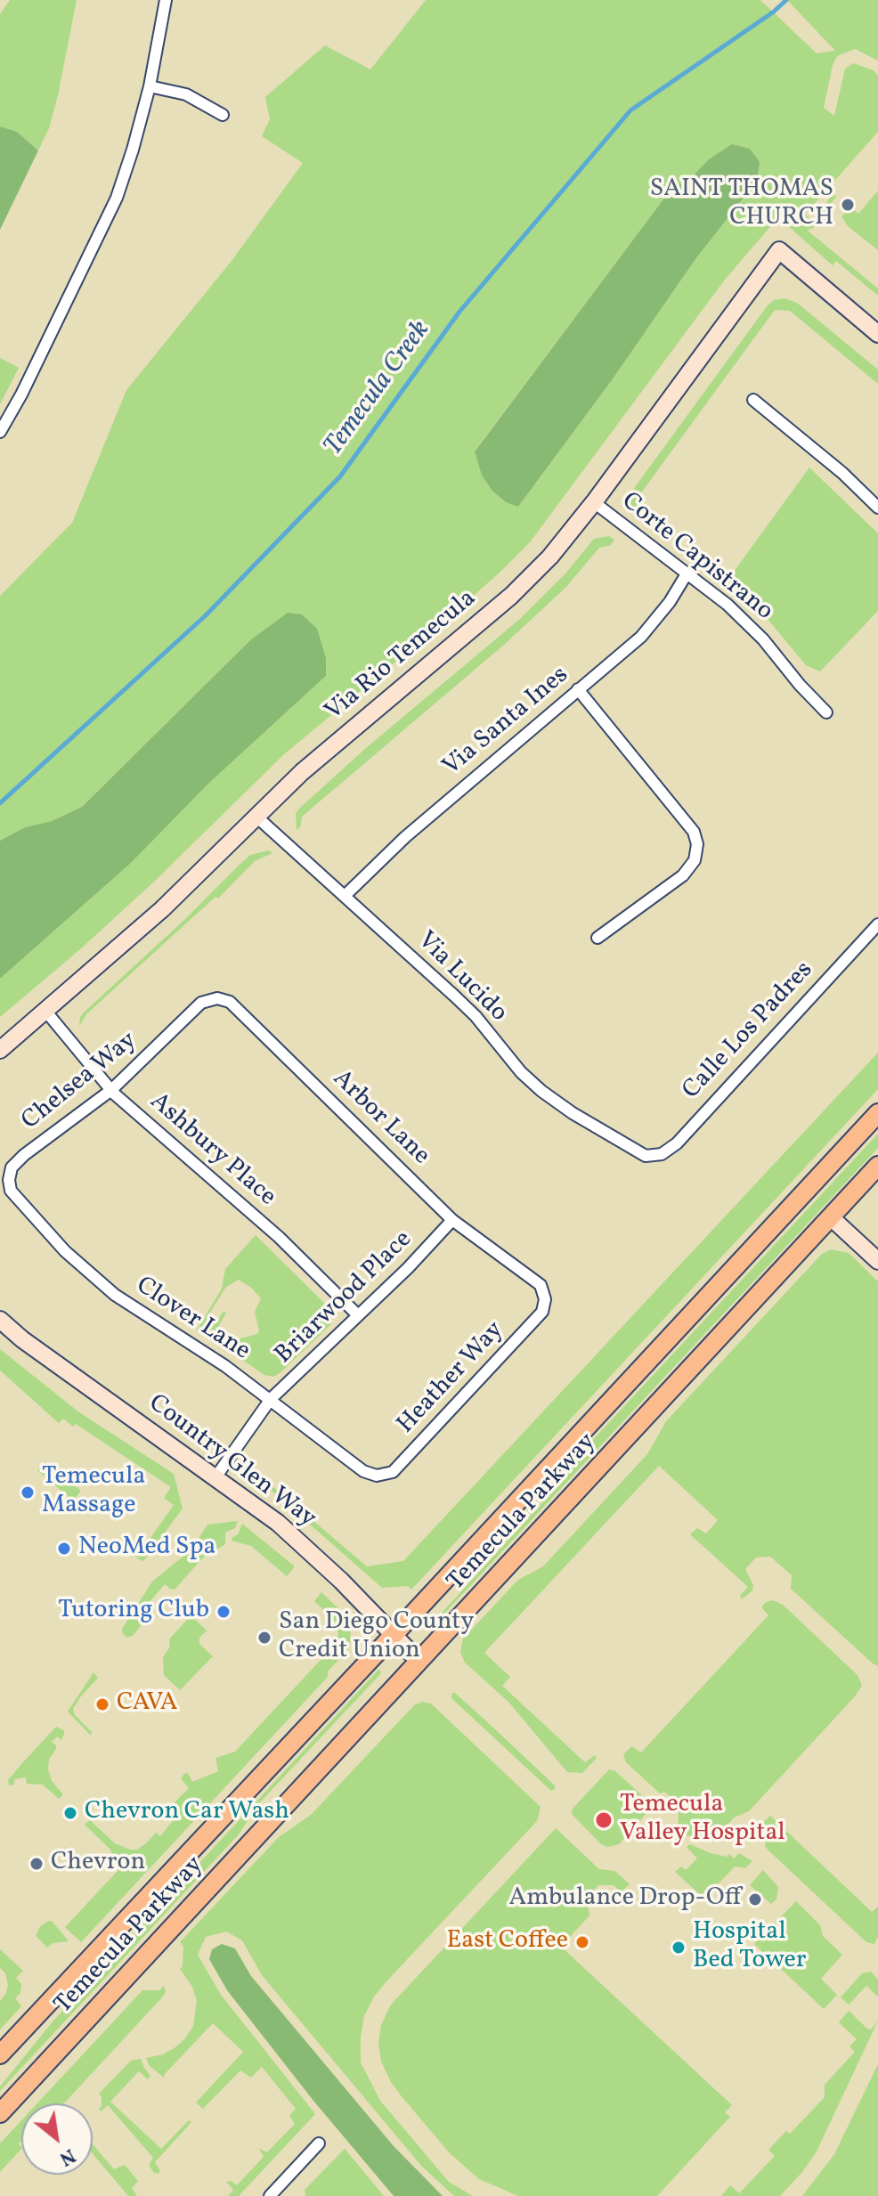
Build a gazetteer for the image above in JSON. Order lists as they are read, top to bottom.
{
  "streets": {
    "main road": ["Temecula Parkway"],
    "street": [
      "Corte Capistrano",
      "Via Rio Temecula",
      "Via Santa Ines",
      "Via Lucido",
      "Calle Los Padres",
      "Chelsea Way",
      "Arbor Lane",
      "Ashbury Place",
      "Briarwood Place",
      "Clover Lane",
      "Heather Way",
      "Country Glen Way"
    ]
  },
  "crossings": [
    ["Corte Capistrano", "Via Rio Temecula"],
    ["Corte Capistrano", "Via Santa Ines"],
    ["Via Rio Temecula", "Via Lucido"],
    ["Via Rio Temecula", "Ashbury Place"],
    ["Via Santa Ines", "Via Lucido"],
    ["Via Lucido", "Calle Los Padres"],
    ["Chelsea Way", "Arbor Lane"],
    ["Chelsea Way", "Ashbury Place"],
    ["Chelsea Way", "Clover Lane"],
    ["Arbor Lane", "Briarwood Place"],
    ["Arbor Lane", "Heather Way"],
    ["Ashbury Place", "Briarwood Place"],
    ["Briarwood Place", "Clover Lane"],
    ["Briarwood Place", "Country Glen Way"],
    ["Clover Lane", "Heather Way"],
    ["Country Glen Way", "Temecula Parkway"]
  ],
  "water": ["Temecula Creek"],
  "places": [
    "SAINT THOMAS CHURCH",
    "Temecula Massage",
    "NeoMed Spa",
    "Tutoring Club",
    "San Diego County Credit Union",
    "CAVA",
    "Chevron Car Wash",
    "Temecula Valley Hospital",
    "Chevron",
    "Ambulance Drop-Off",
    "East Coffee",
    "Hospital Bed Tower"
  ],
  "north": "bottom right"
}
